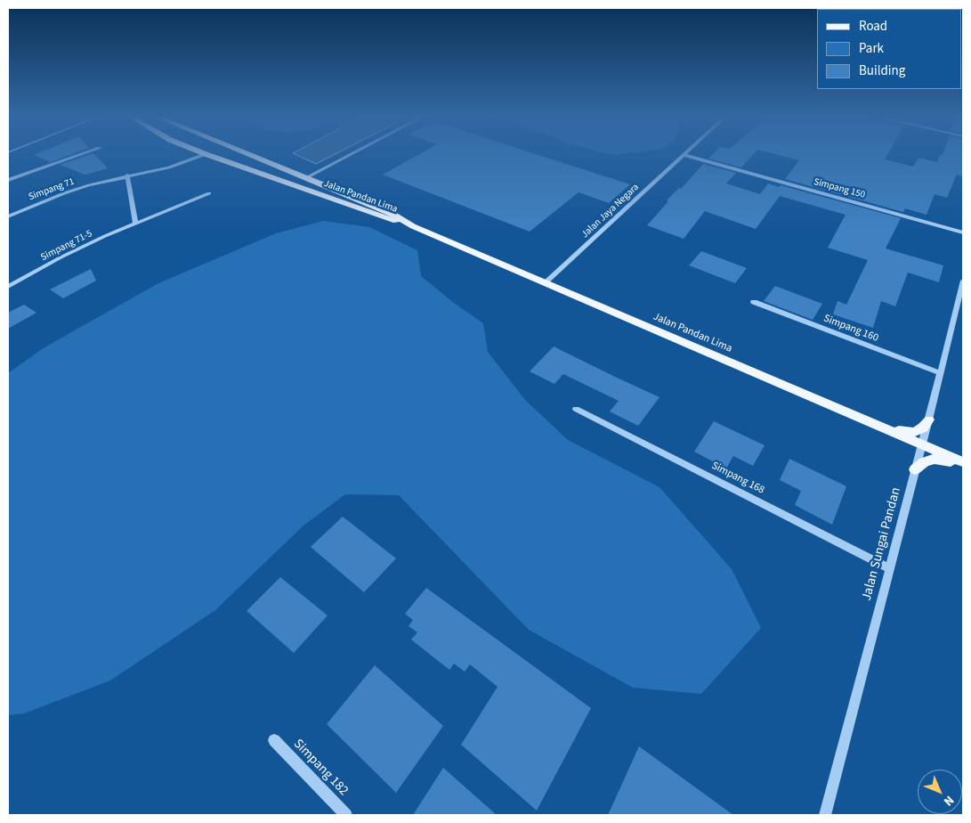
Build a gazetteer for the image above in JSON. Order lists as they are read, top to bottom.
{
  "streets": {
    "main road": ["Jalan Pandan Lima"],
    "street": [
      "Simpang 150",
      "Simpang 71",
      "Jalan Jaya Negara",
      "Simpang 71-5",
      "Simpang 160",
      "Simpang 168",
      "Jalan Sungai Pandan",
      "Simpang 182"
    ]
  },
  "crossings": [
    ["Simpang 150", "Jalan Jaya Negara"],
    ["Simpang 71", "Jalan Pandan Lima"],
    ["Jalan Pandan Lima", "Jalan Jaya Negara"],
    ["Jalan Pandan Lima", "Jalan Sungai Pandan"],
    ["Simpang 160", "Jalan Sungai Pandan"],
    ["Simpang 168", "Jalan Sungai Pandan"]
  ],
  "legend": ["Road", "Park", "Building"],
  "north": "bottom right"
}
